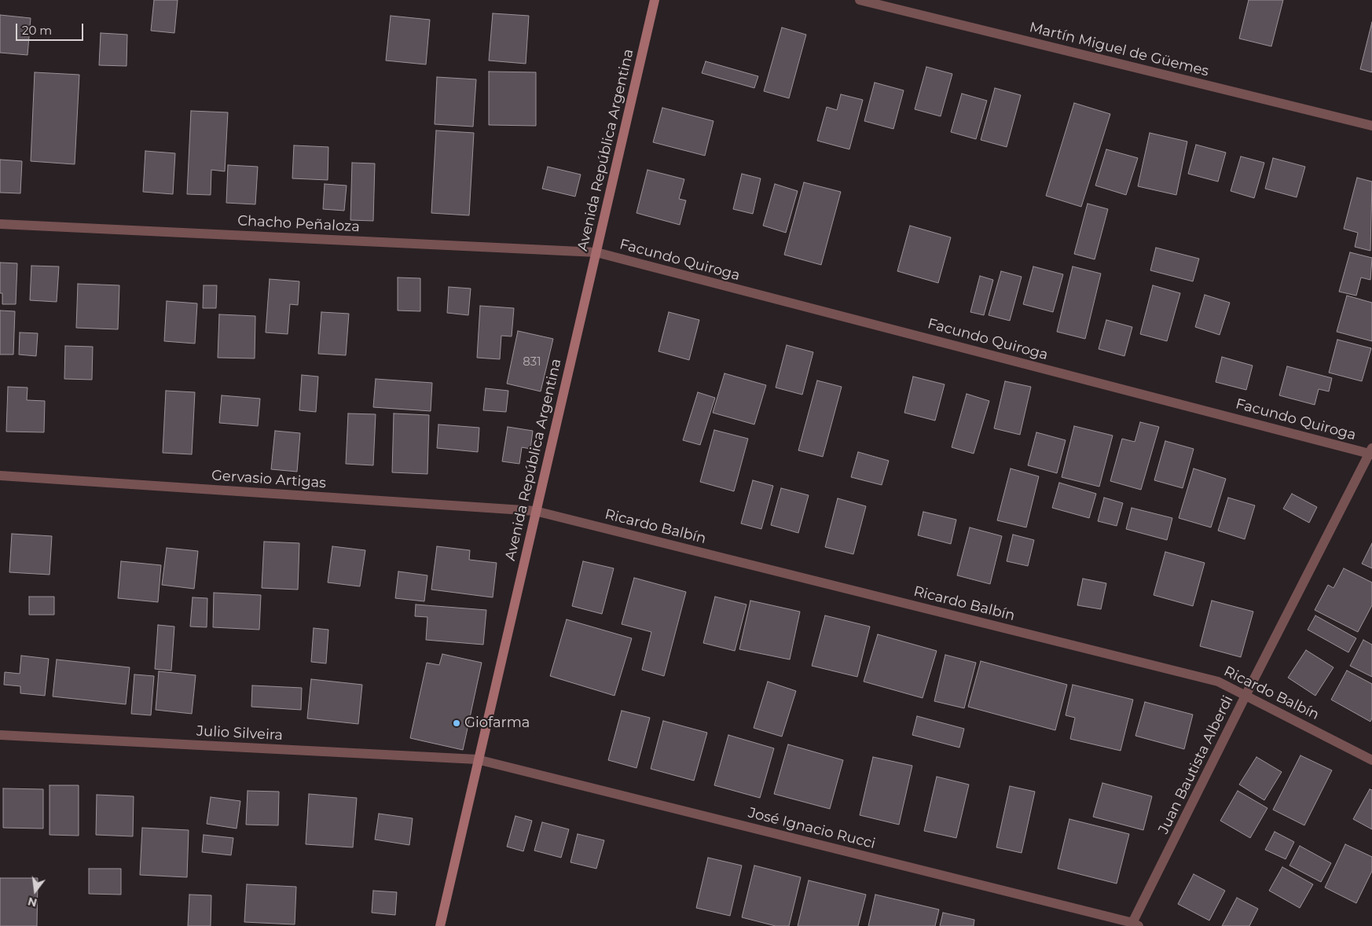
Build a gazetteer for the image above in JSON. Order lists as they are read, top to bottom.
{
  "streets": {
    "main road": ["Avenida República Argentina"],
    "street": [
      "Martín Miguel de Güemes",
      "Chacho Peñaloza",
      "Facundo Quiroga",
      "Gervasio Artigas",
      "Ricardo Balbín",
      "Julio Silveira",
      "Juan Bautista Alberdi",
      "José Ignacio Rucci"
    ]
  },
  "crossings": [
    ["Avenida República Argentina", "Chacho Peñaloza"],
    ["Avenida República Argentina", "Facundo Quiroga"],
    ["Avenida República Argentina", "Gervasio Artigas"],
    ["Avenida República Argentina", "Ricardo Balbín"],
    ["Avenida República Argentina", "Julio Silveira"],
    ["Avenida República Argentina", "José Ignacio Rucci"],
    ["Chacho Peñaloza", "Facundo Quiroga"],
    ["Facundo Quiroga", "Juan Bautista Alberdi"],
    ["Gervasio Artigas", "Ricardo Balbín"],
    ["Ricardo Balbín", "Juan Bautista Alberdi"],
    ["Julio Silveira", "José Ignacio Rucci"],
    ["Juan Bautista Alberdi", "José Ignacio Rucci"]
  ],
  "places": ["Giofarma"],
  "house_numbers": ["831"],
  "scale_bar": "20 m",
  "north": "bottom"
}
